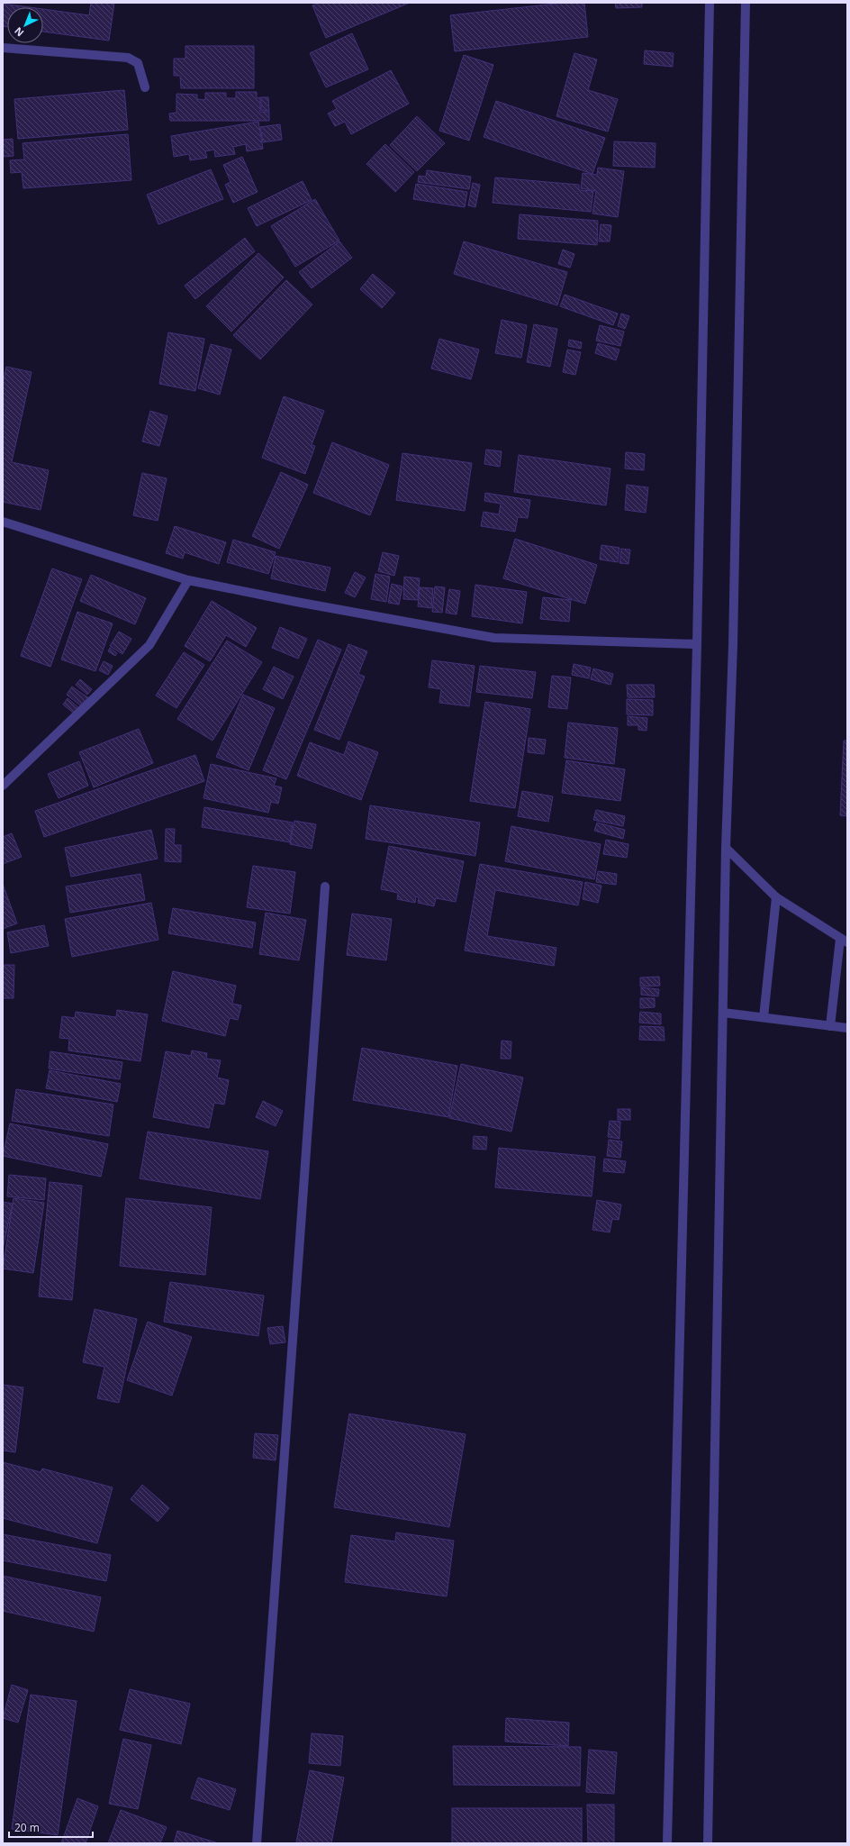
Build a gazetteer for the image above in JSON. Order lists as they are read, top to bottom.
{
  "scale_bar": "20 m",
  "north": "bottom left"
}
